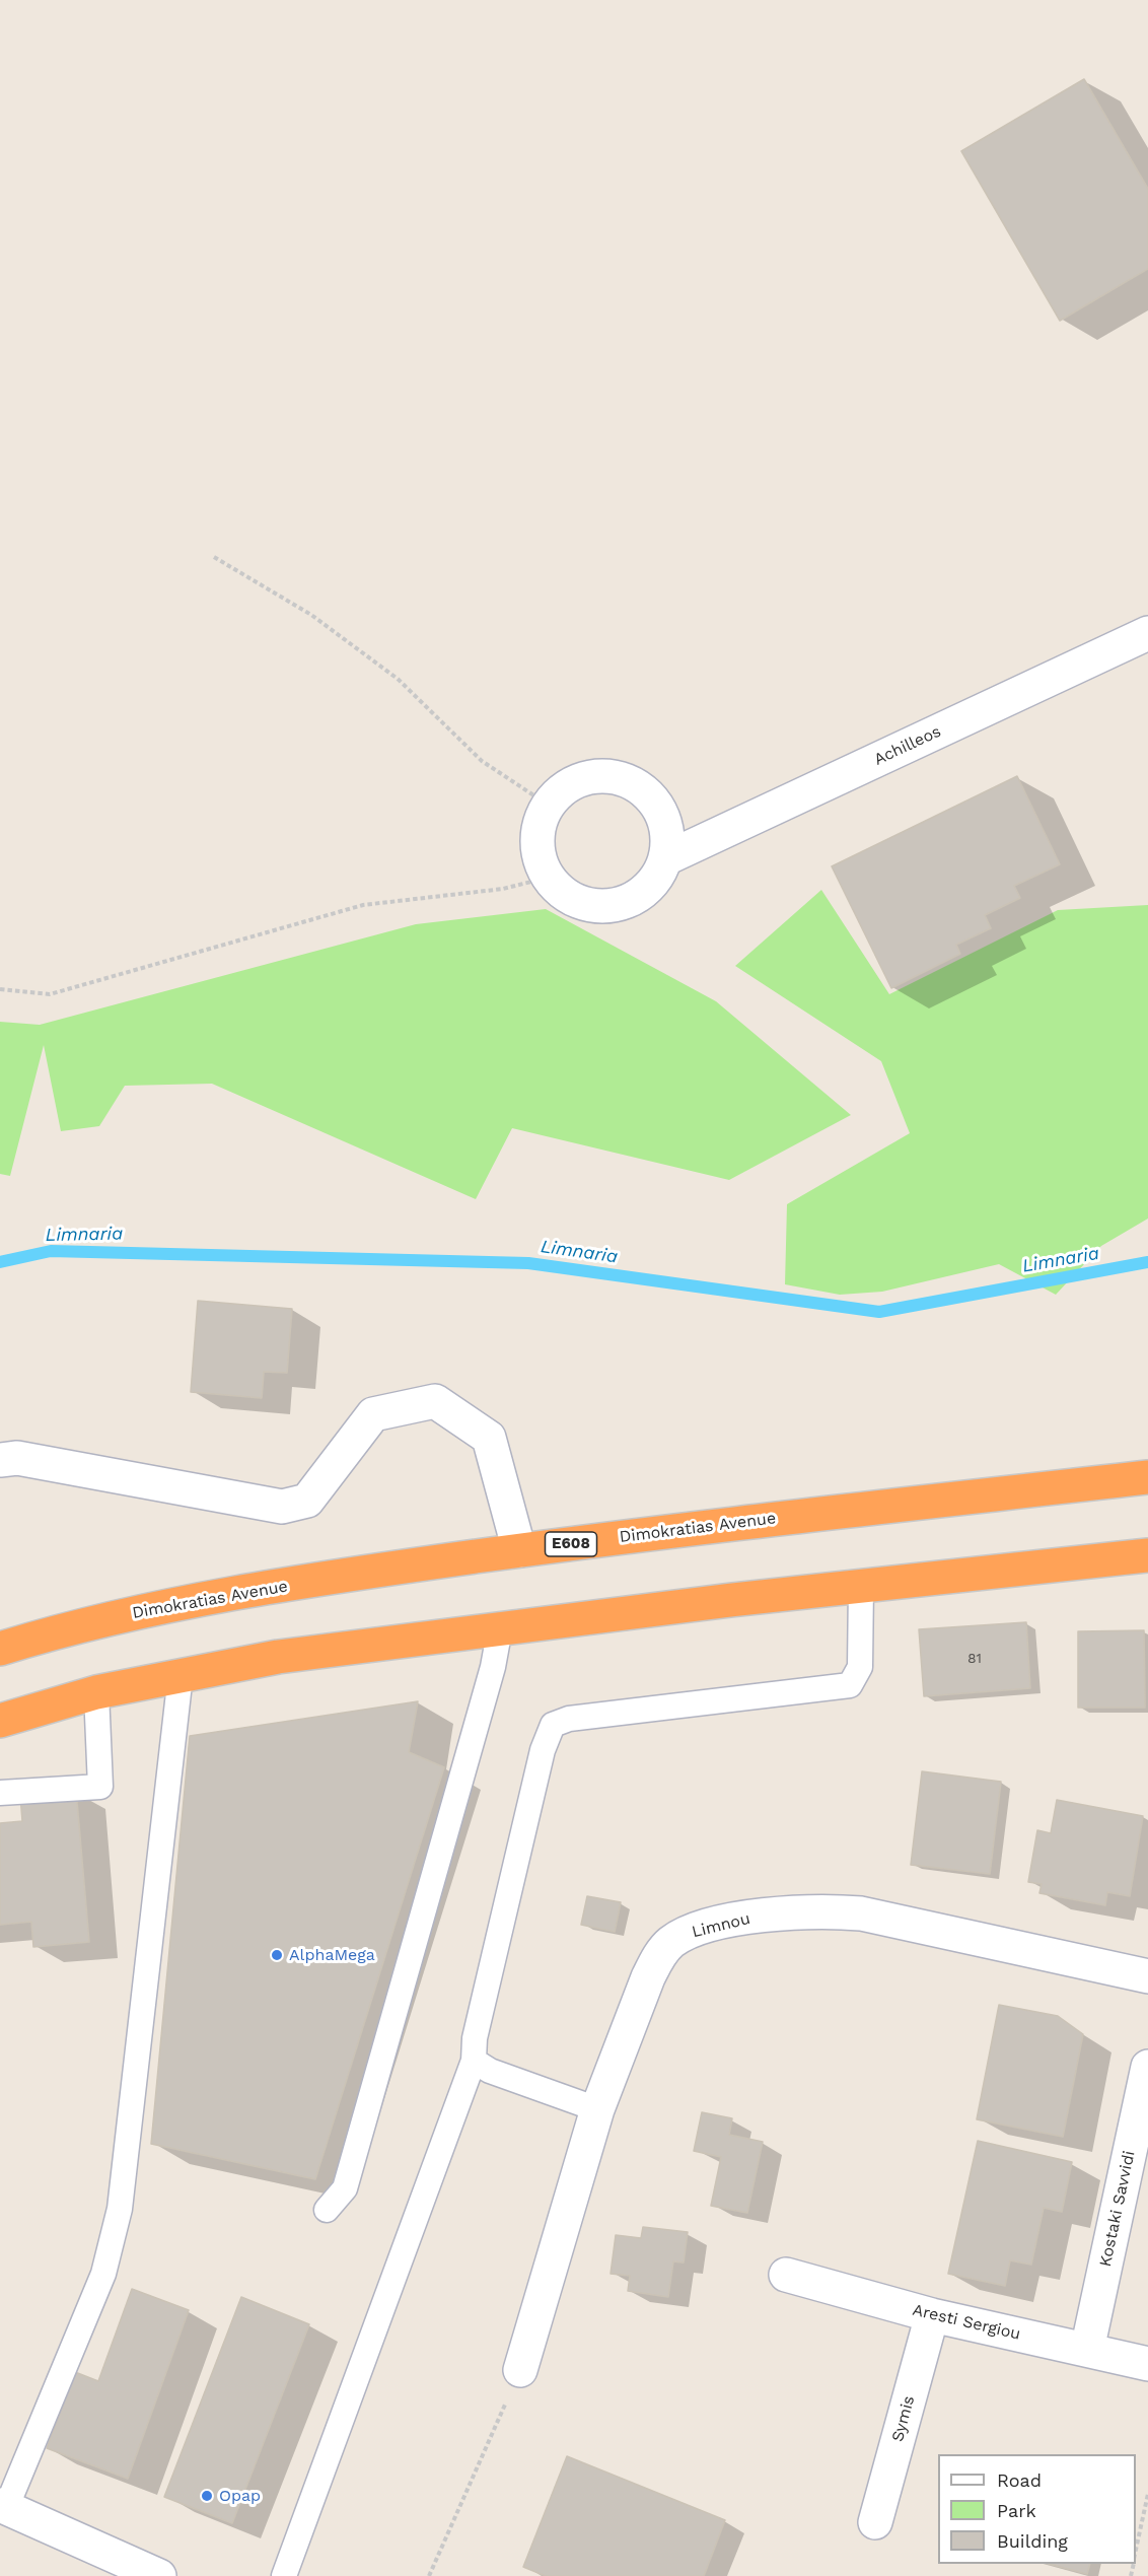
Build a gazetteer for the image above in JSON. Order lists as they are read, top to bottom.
{
  "streets": {
    "highway": ["Dimokratias Avenue", "E608"],
    "street": [
      "Achilleos",
      "Limnou",
      "Kostaki Savvidi",
      "Aresti Sergiou",
      "Symis"
    ]
  },
  "crossings": [
    ["Kostaki Savvidi", "Aresti Sergiou"],
    ["Aresti Sergiou", "Symis"]
  ],
  "water": ["Limnaria"],
  "places": ["AlphaMega", "Opap"],
  "house_numbers": ["81"],
  "legend": ["Road", "Park", "Building"]
}
